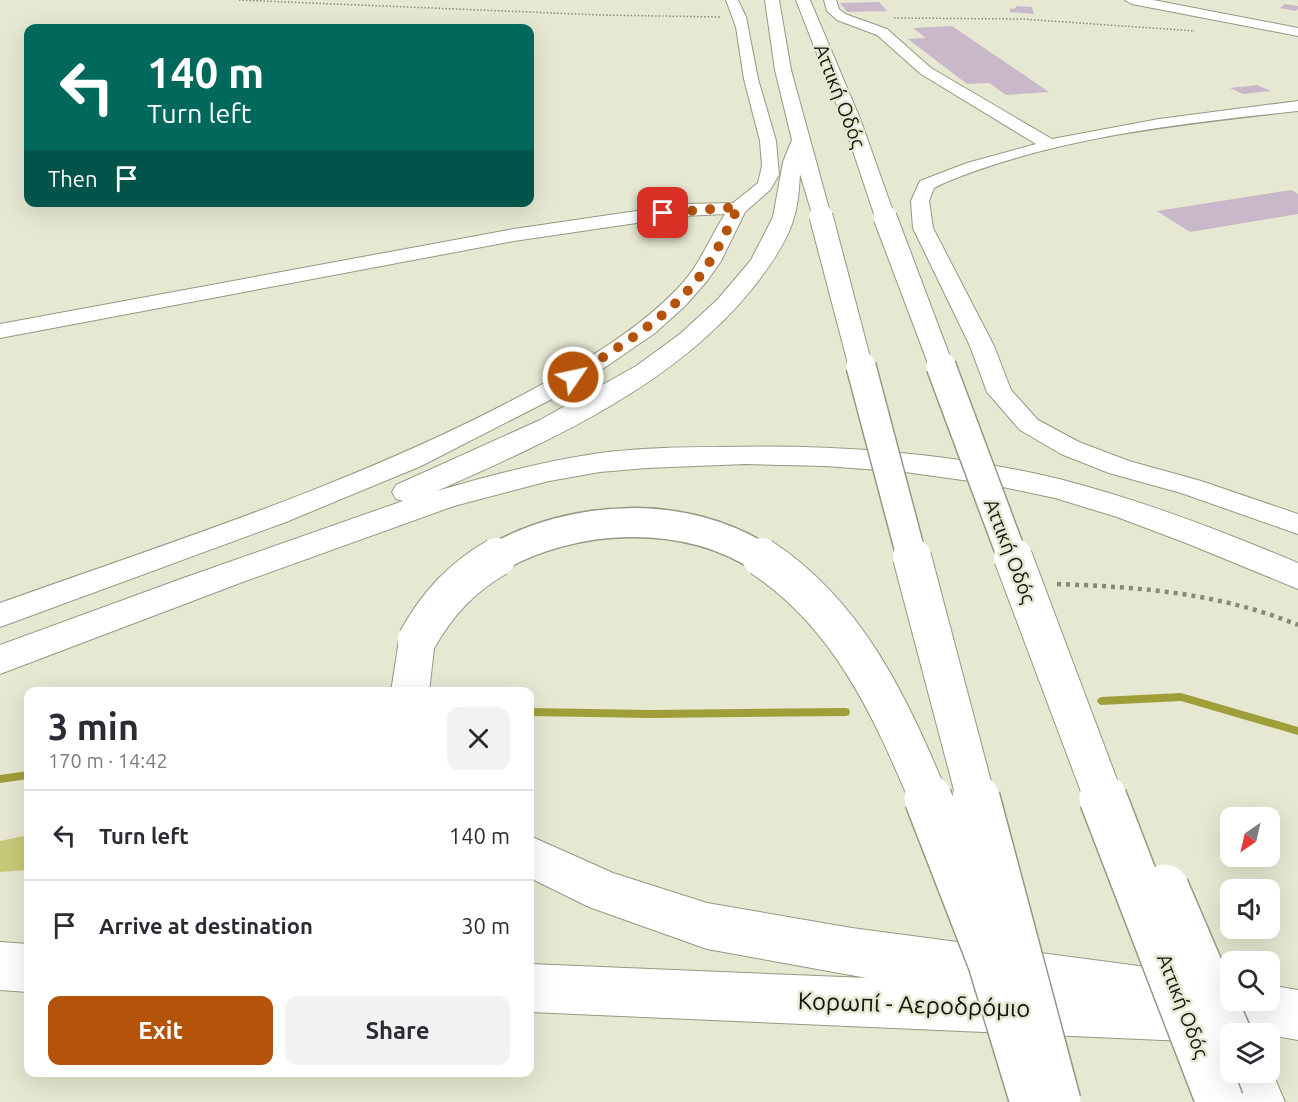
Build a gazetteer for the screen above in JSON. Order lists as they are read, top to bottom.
{
  "streets": {
    "main road": ["Αττική Οδός", "Κορωπί - Αεροδρόμιο"]
  },
  "north": "bottom left",
  "page": {
    "turn": ["140 m", "Turn left"],
    "then": "Then",
    "heading": ["3 min", "170 m · 14:42"],
    "list": [
      {
        "name": "Turn left",
        "value": "140 m"
      },
      {
        "name": "Arrive at destination",
        "value": "30 m"
      }
    ],
    "buttons": ["Exit", "Share"]
  }
}
